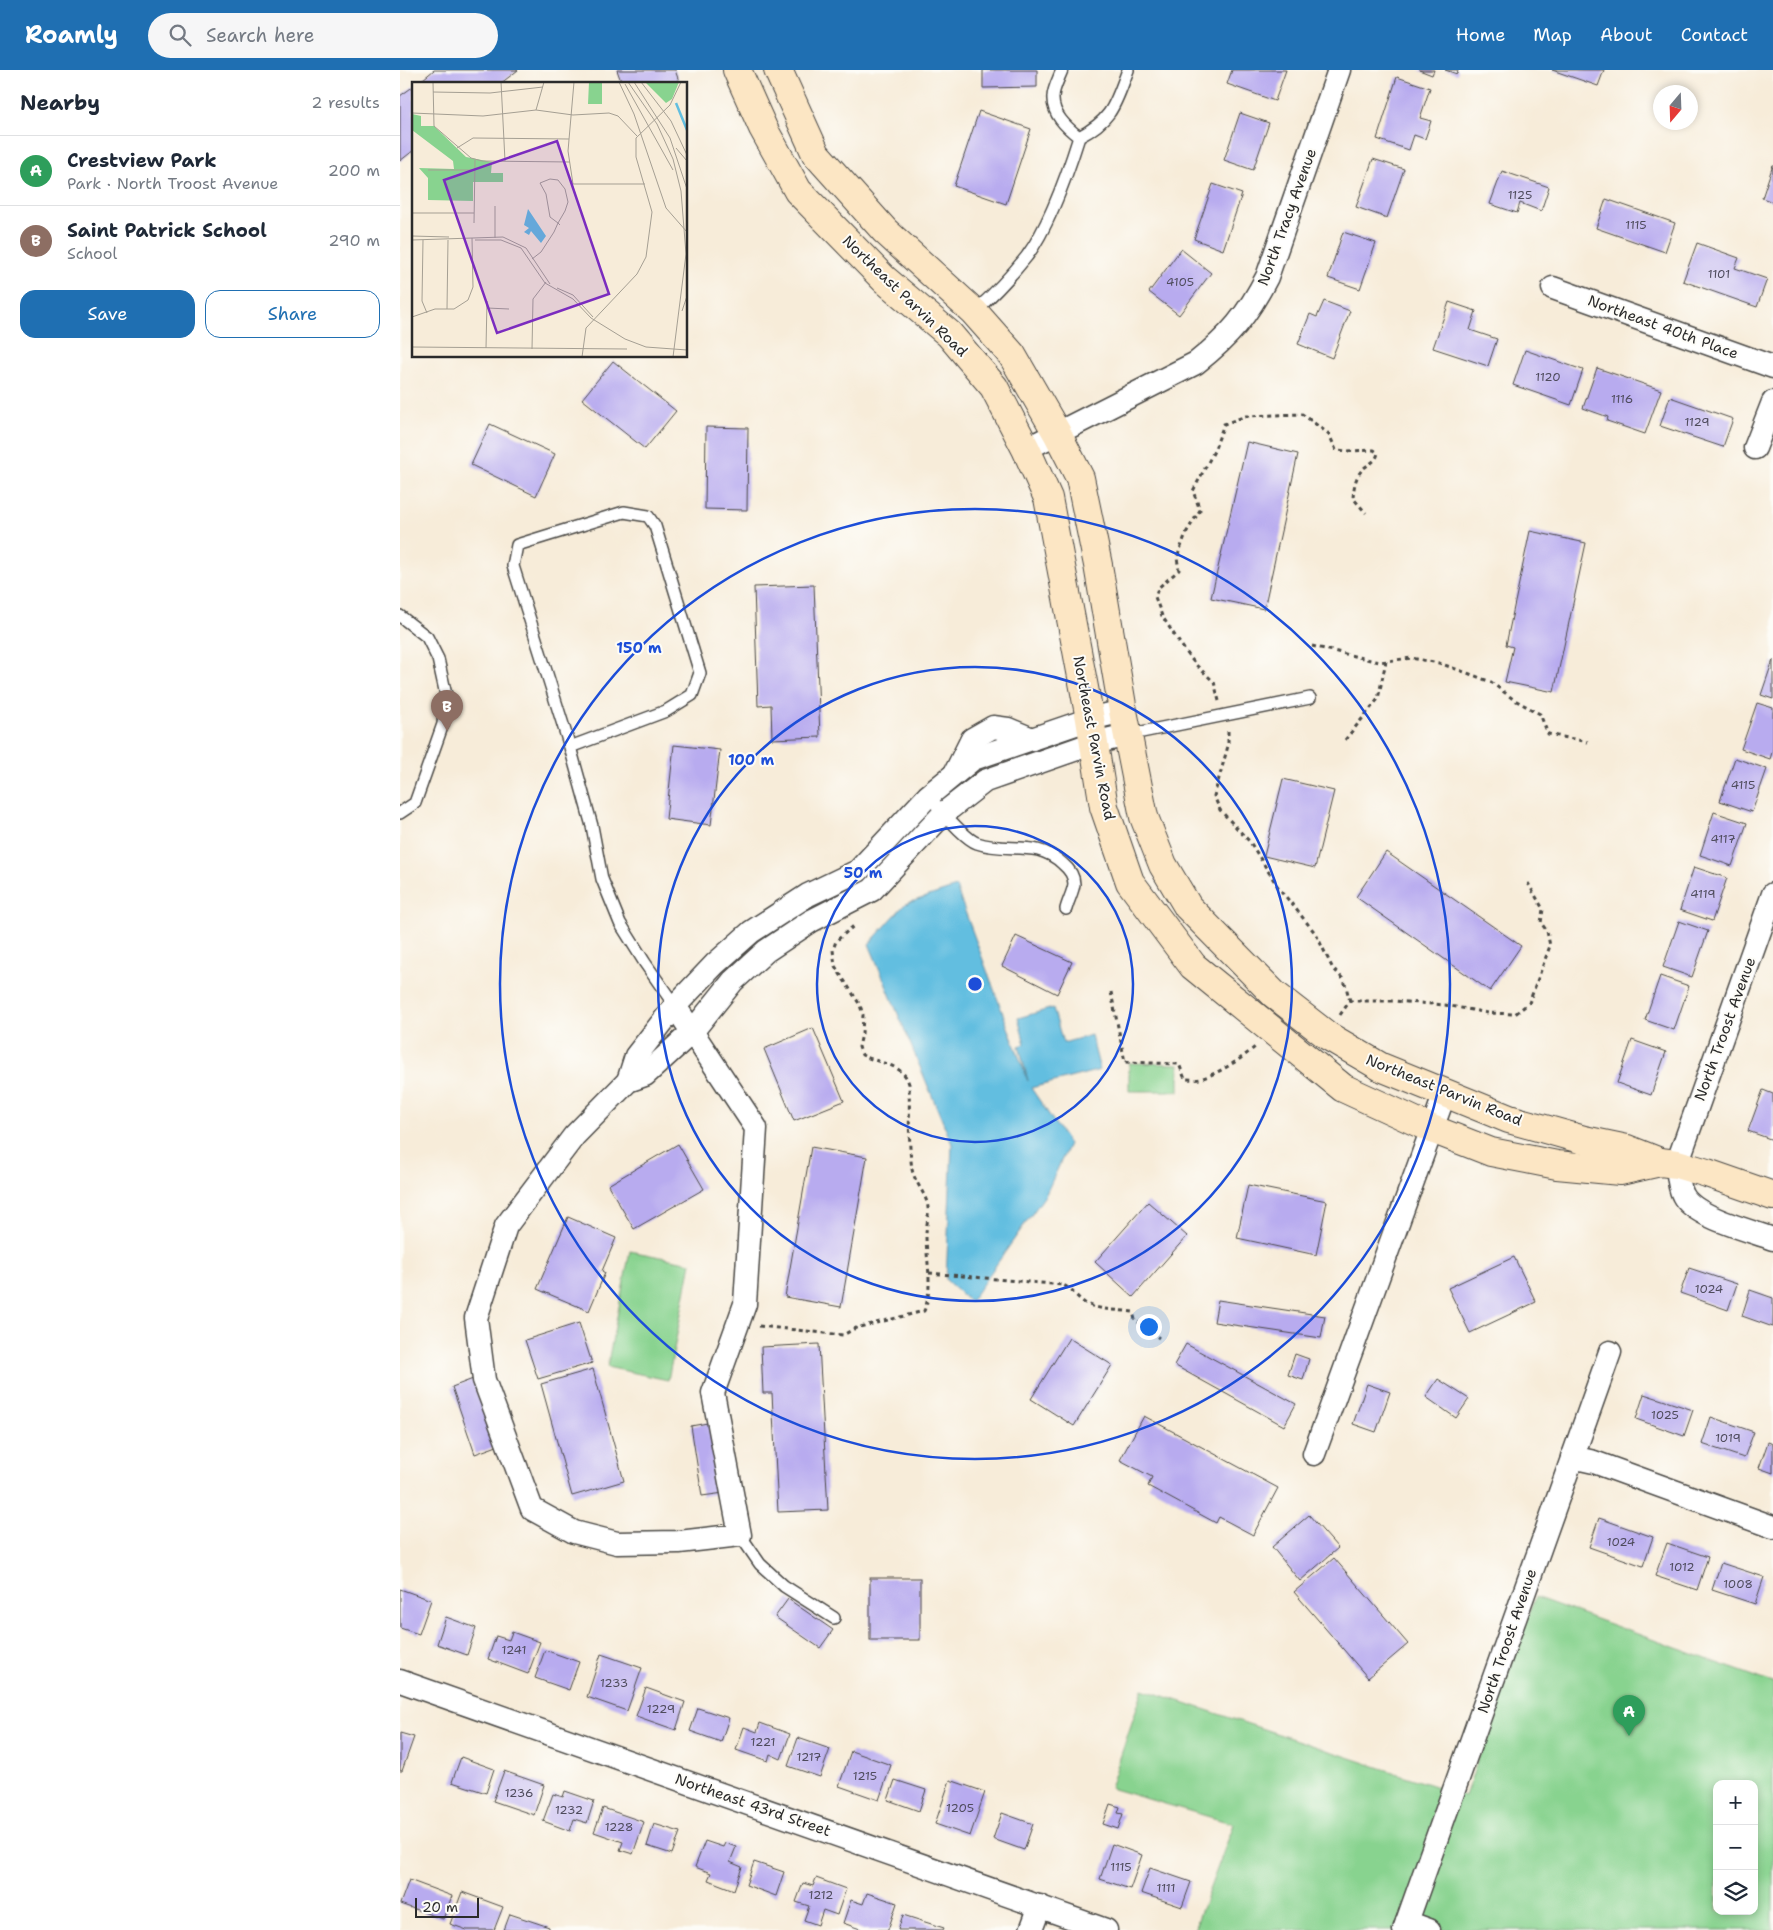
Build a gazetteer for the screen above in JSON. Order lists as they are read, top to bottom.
{
  "streets": {
    "main road": ["Northeast Parvin Road"],
    "street": [
      "North Tracy Avenue",
      "Northeast 40th Place",
      "North Troost Avenue",
      "Northeast 43rd Street"
    ]
  },
  "crossings": [
    ["North Tracy Avenue", "Northeast Parvin Road"],
    ["Northeast Parvin Road", "North Troost Avenue"]
  ],
  "house_numbers": [
    "1125",
    "1115",
    "1101",
    "4105",
    "1120",
    "1116",
    "1129",
    "4115",
    "4117",
    "4119",
    "1024",
    "1025",
    "1019",
    "1024",
    "1012",
    "1008",
    "1241",
    "1233",
    "1229",
    "1221",
    "1217",
    "1215",
    "1236",
    "1205",
    "1232",
    "1228",
    "1115",
    "1111",
    "1212"
  ],
  "scale_bar": "20 m",
  "north": "bottom",
  "page": {
    "header": "Roamly",
    "search": "Search here",
    "nav": [
      "Home",
      "Map",
      "About",
      "Contact"
    ],
    "heading": ["Nearby", "2 results"],
    "list": [
      {
        "mark": "A",
        "name": "Crestview Park",
        "note": "Park · North Troost Avenue",
        "value": "200 m"
      },
      {
        "mark": "B",
        "name": "Saint Patrick School",
        "note": "School",
        "value": "290 m"
      }
    ],
    "buttons": ["Save", "Share"],
    "pins": ["B", "A"],
    "map_buttons": ["+", "−"],
    "scale": "20 m"
  },
  "rings": ["150 m", "100 m", "50 m"]
}
